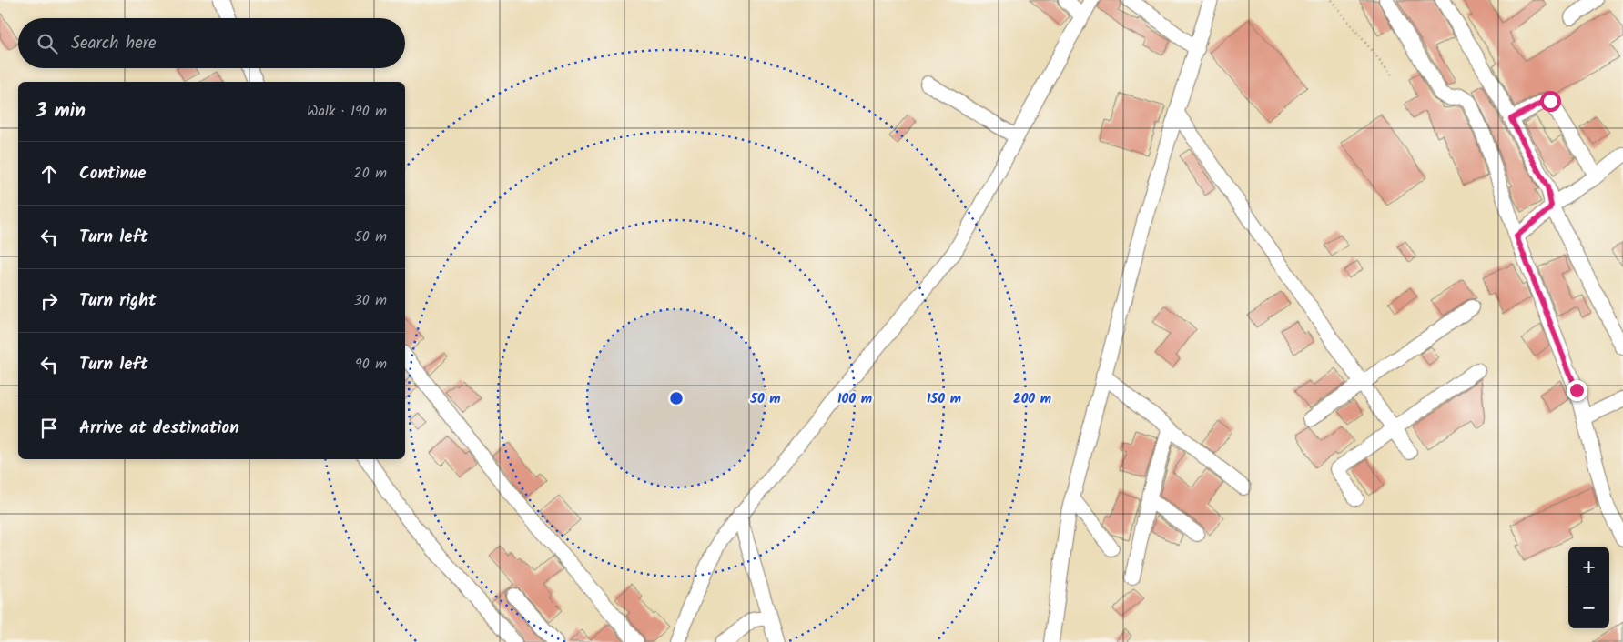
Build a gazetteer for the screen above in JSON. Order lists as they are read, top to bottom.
{
  "page": {
    "search": "Search here",
    "heading": ["3 min", "Walk · 190 m"],
    "list": [
      ["Continue", "20 m"],
      ["Turn left", "50 m"],
      ["Turn right", "30 m"],
      ["Turn left", "90 m"],
      "Arrive at destination"
    ],
    "map_buttons": ["+", "−"]
  },
  "rings": [
    "50 m",
    "100 m",
    "150 m",
    "200 m"
  ]
}
